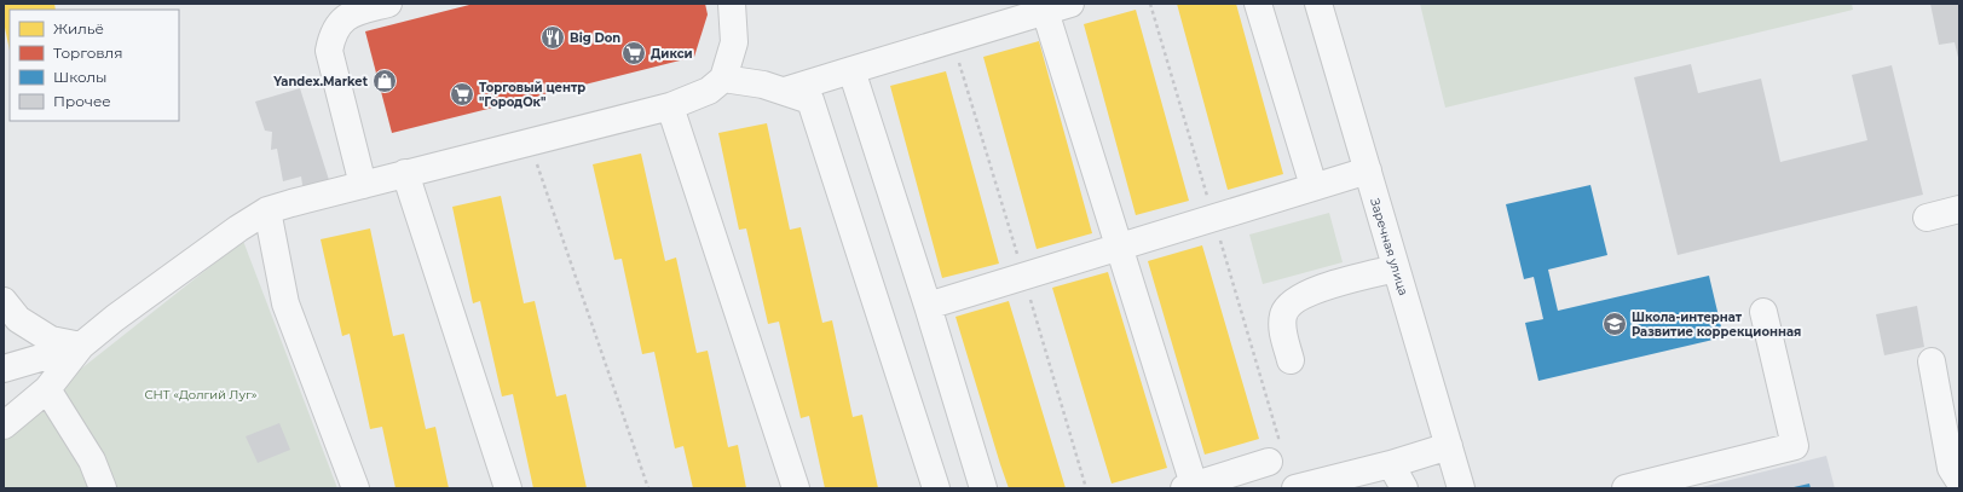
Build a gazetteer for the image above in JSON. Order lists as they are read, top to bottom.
{
  "streets": {
    "street": ["Заречная улица"]
  },
  "parks": ["СНТ «Долгий Луг»"],
  "places": {
    "restaurant": ["Big Don"],
    "supermarket": ["Дикси", "Торговый центр \"ГородОк\""],
    "shop": ["Yandex.Market"],
    "school or university": ["Школа-интернат Развитие коррекционная"]
  },
  "legend": [
    "Жильё",
    "Торговля",
    "Школы",
    "Прочее"
  ]
}
